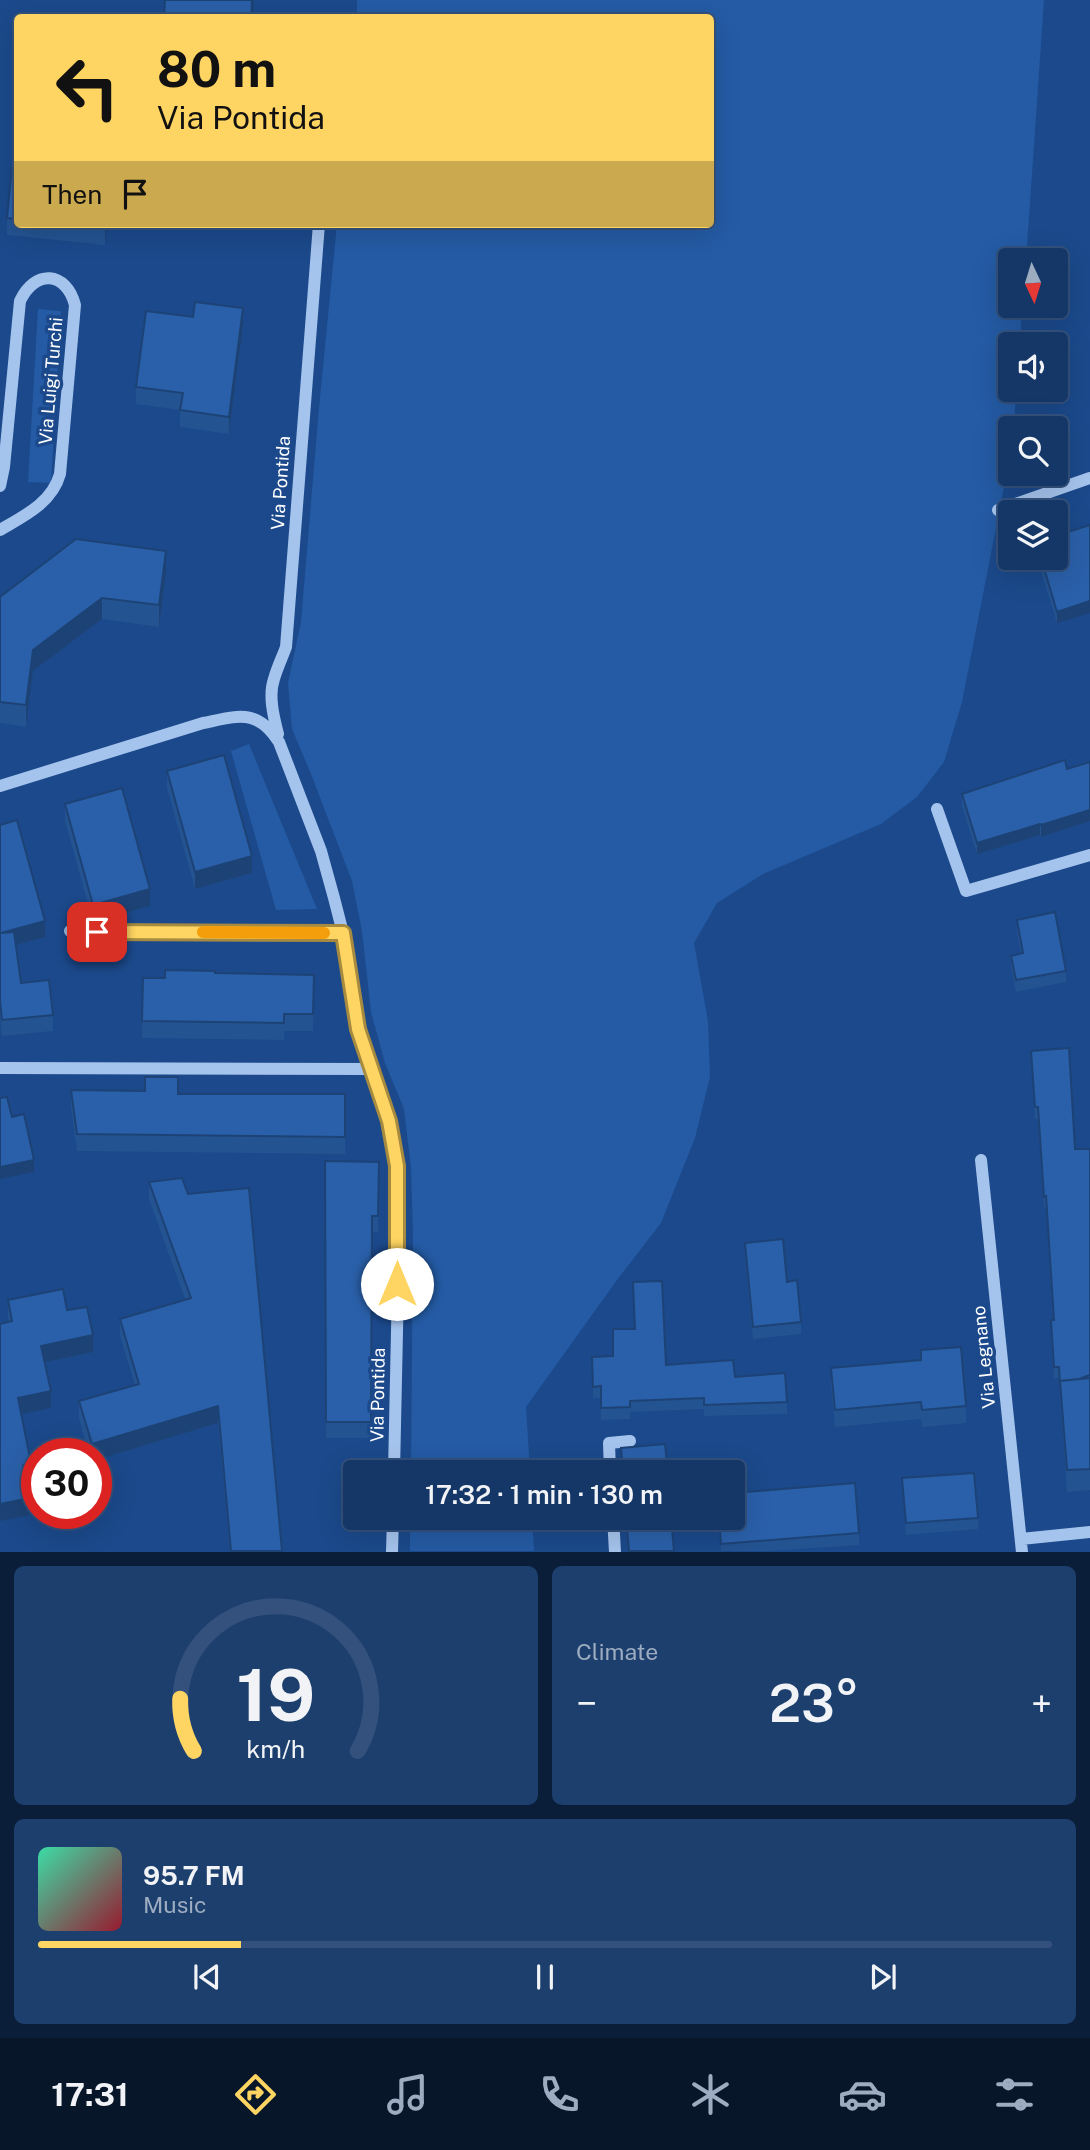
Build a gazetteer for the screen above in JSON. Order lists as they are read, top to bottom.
{
  "streets": {
    "street": ["Via Luigi Turchi", "Via Pontida", "Via Legnano"]
  },
  "north": "bottom",
  "page": {
    "turn": ["80 m", "Via Pontida"],
    "then": "Then",
    "limit": "30",
    "trip": "17:32 · 1 min · 130 m",
    "tile": "Climate",
    "heat": ["−", "23°", "+"],
    "song": ["95.7 FM", "Music"],
    "tabs": "17:31",
    "gauge": ["19", "km/h"]
  }
}
